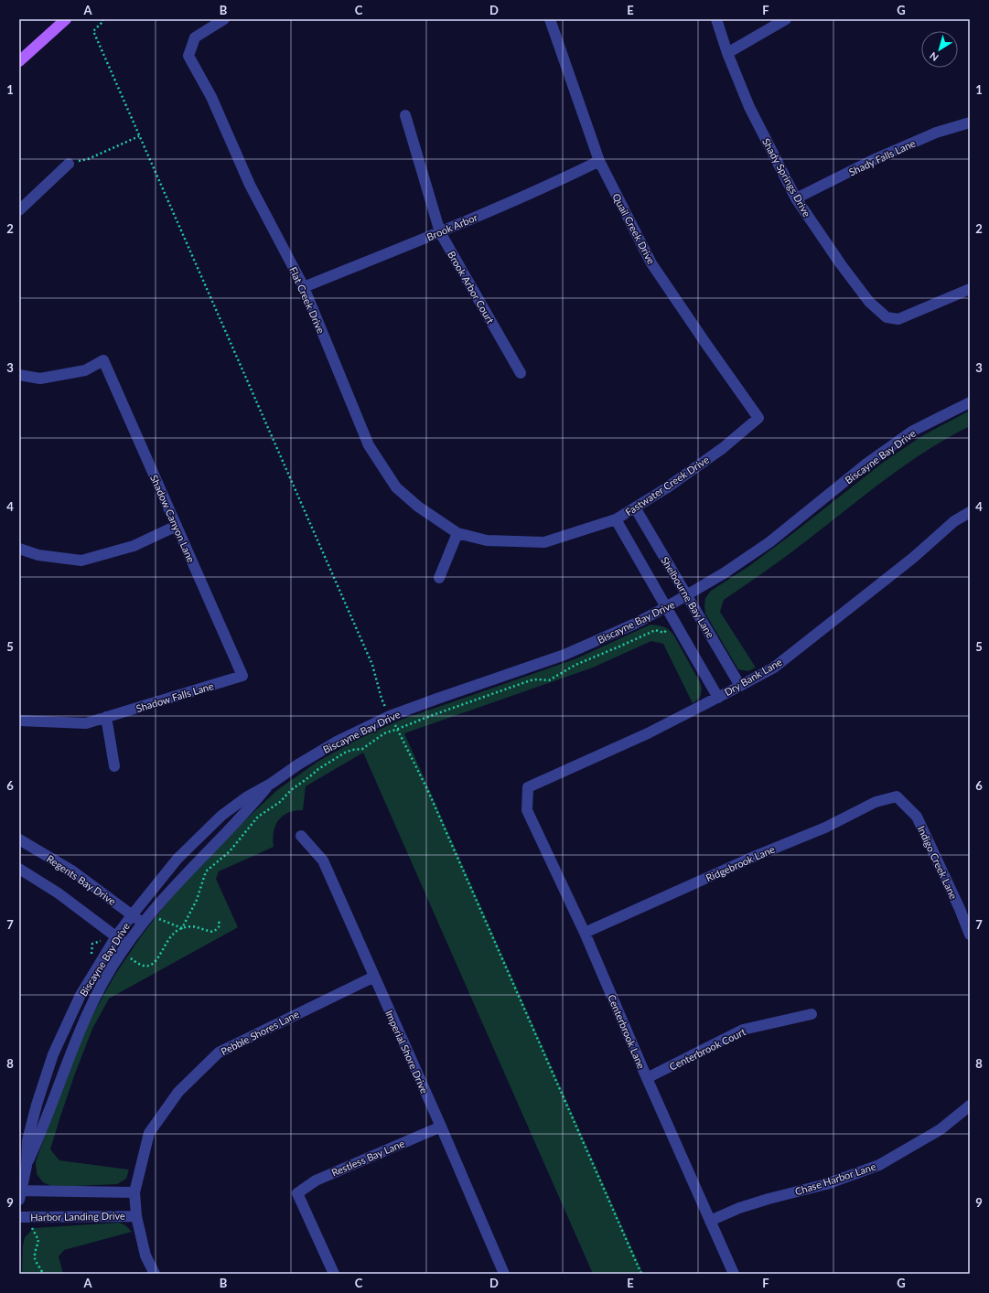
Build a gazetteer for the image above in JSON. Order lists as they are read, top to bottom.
{
  "streets": {
    "street": [
      "Shady Falls Lane",
      "Shady Springs Drive",
      "Brook Arbor",
      "Quail Creek Drive",
      "Brook Arbor Court",
      "Flat Creek Drive",
      "Biscayne Bay Drive",
      "Fastwater Creek Drive",
      "Shadow Canyon Lane",
      "Shelbourne Bay Lane",
      "Dry Bank Lane",
      "Shadow Falls Lane",
      "Indigo Creek Lane",
      "Ridgebrook Lane",
      "Regents Bay Drive",
      "Centerbrook Lane",
      "Pebble Shores Lane",
      "Centerbrook Court",
      "Imperial Shore Drive",
      "Restless Bay Lane",
      "Chase Harbor Lane",
      "Harbor Landing Drive"
    ]
  },
  "crossings": [
    ["Shady Falls Lane", "Shady Springs Drive"],
    ["Brook Arbor", "Quail Creek Drive"],
    ["Brook Arbor", "Brook Arbor Court"],
    ["Brook Arbor", "Flat Creek Drive"],
    ["Quail Creek Drive", "Fastwater Creek Drive"],
    ["Flat Creek Drive", "Fastwater Creek Drive"],
    ["Biscayne Bay Drive", "Shelbourne Bay Lane"],
    ["Biscayne Bay Drive", "Regents Bay Drive"],
    ["Fastwater Creek Drive", "Shelbourne Bay Lane"],
    ["Shadow Canyon Lane", "Shadow Falls Lane"],
    ["Shelbourne Bay Lane", "Dry Bank Lane"],
    ["Dry Bank Lane", "Centerbrook Lane"],
    ["Indigo Creek Lane", "Ridgebrook Lane"],
    ["Ridgebrook Lane", "Centerbrook Lane"],
    ["Centerbrook Lane", "Centerbrook Court"],
    ["Centerbrook Lane", "Chase Harbor Lane"],
    ["Pebble Shores Lane", "Imperial Shore Drive"],
    ["Pebble Shores Lane", "Harbor Landing Drive"],
    ["Imperial Shore Drive", "Restless Bay Lane"]
  ],
  "north": "bottom left",
  "grid": {
    "columns": [
      "A",
      "B",
      "C",
      "D",
      "E",
      "F",
      "G"
    ],
    "rows": [
      "1",
      "2",
      "3",
      "4",
      "5",
      "6",
      "7",
      "8",
      "9"
    ]
  }
}
